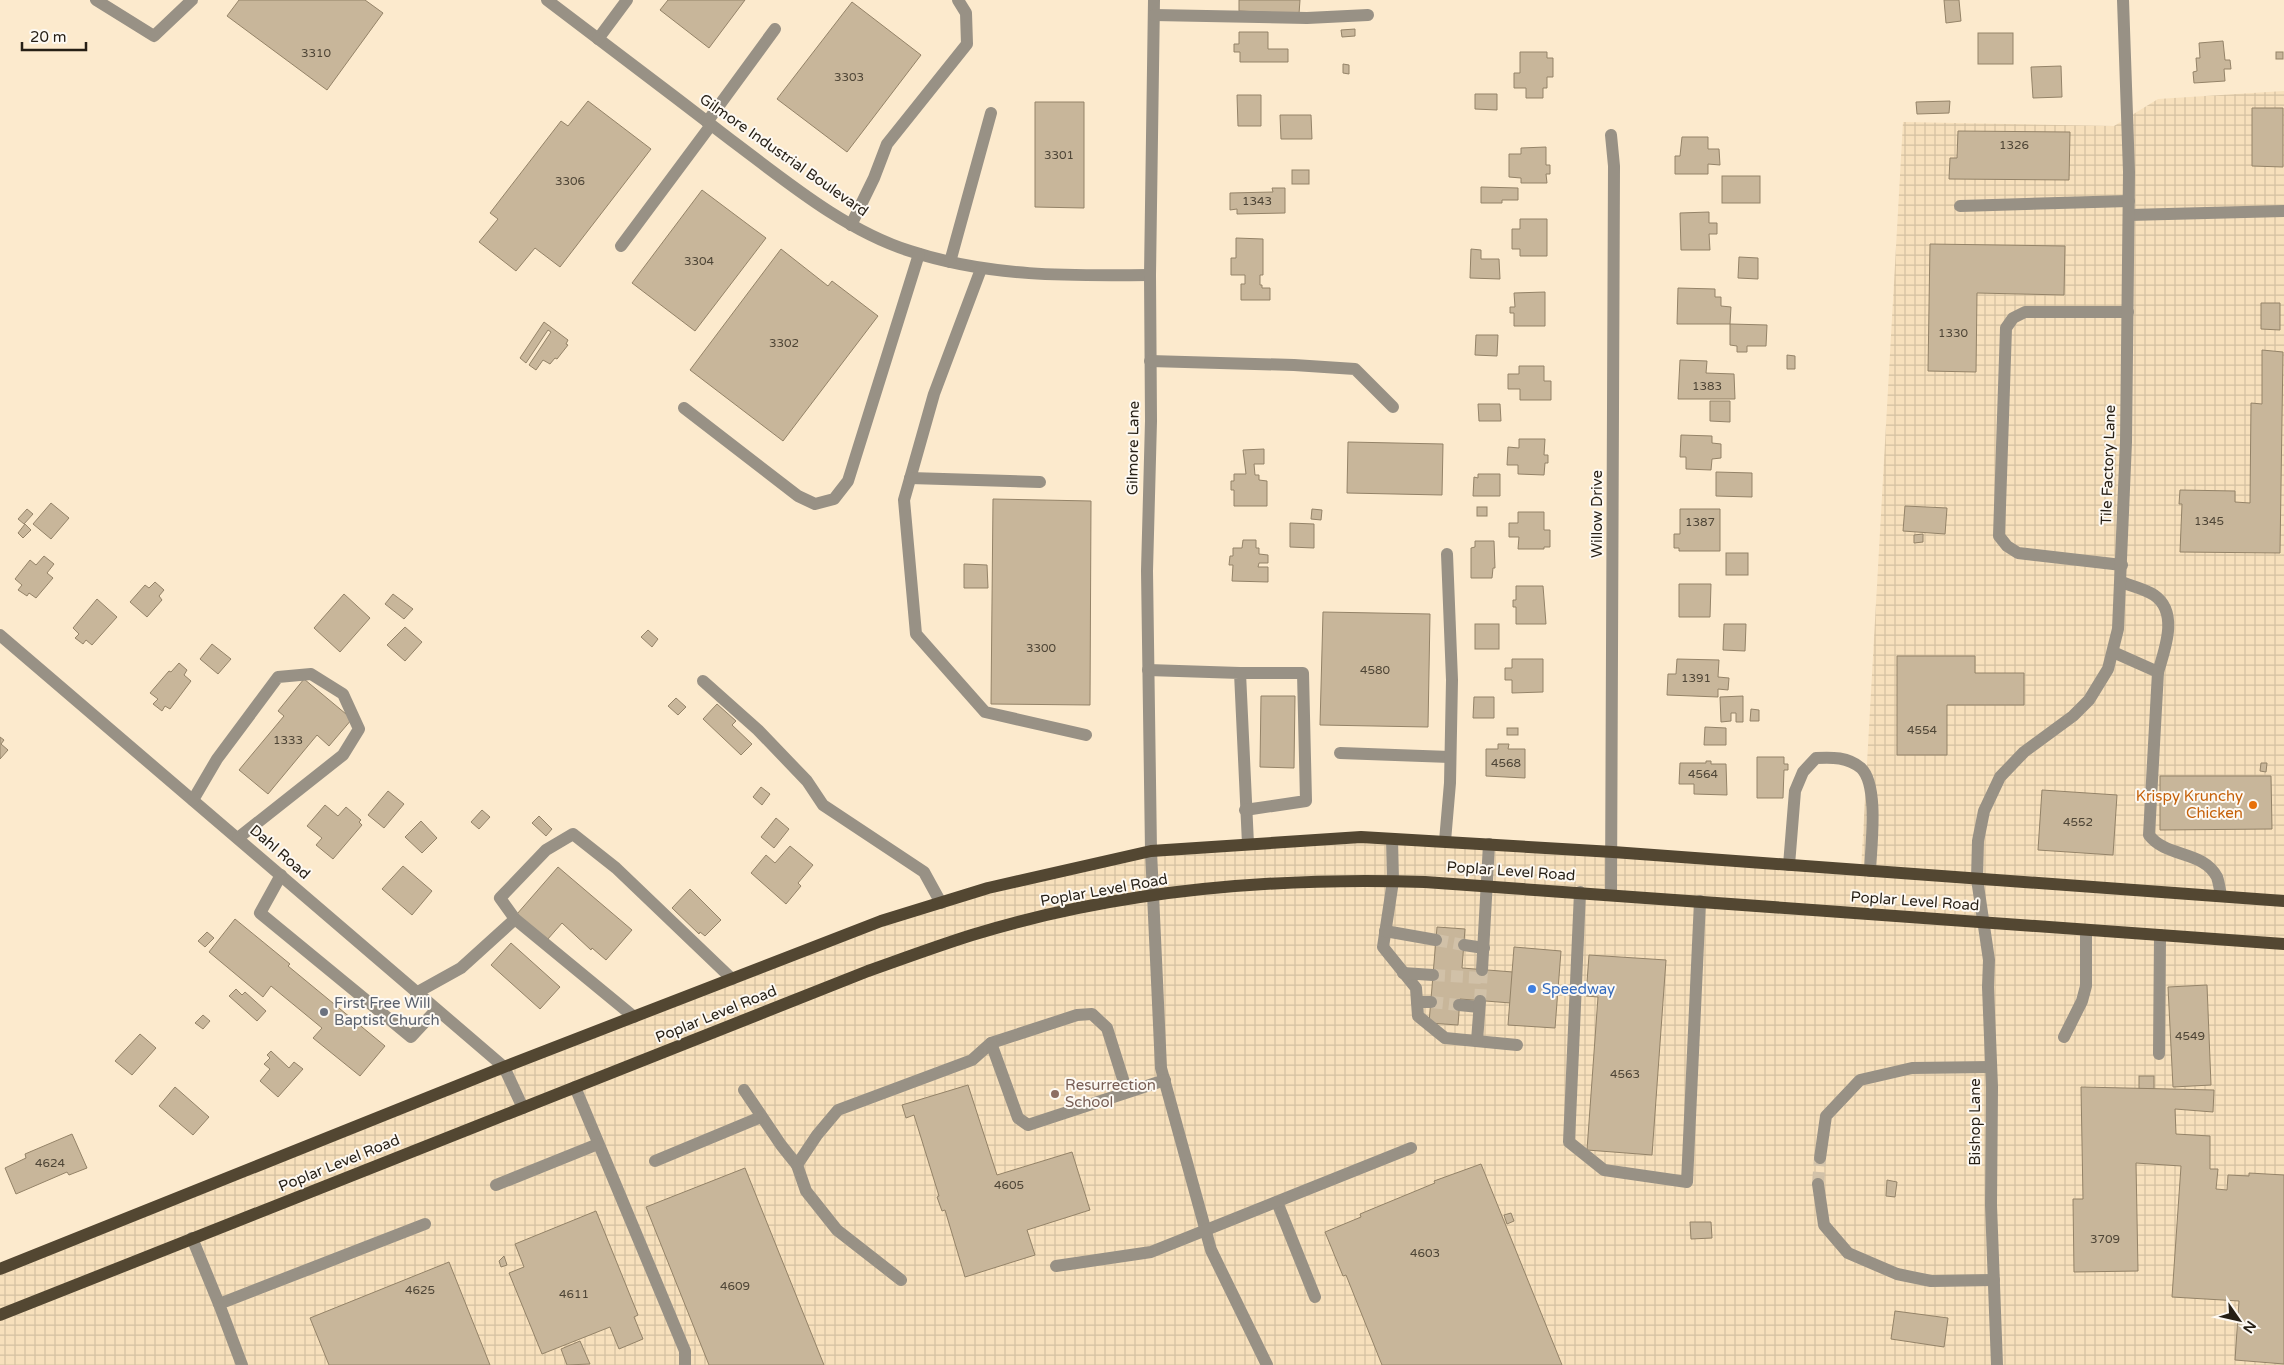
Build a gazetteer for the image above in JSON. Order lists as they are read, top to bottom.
{
  "streets": {
    "main road": ["Poplar Level Road"],
    "street": [
      "Gilmore Industrial Boulevard",
      "Gilmore Lane",
      "Tile Factory Lane",
      "Willow Drive",
      "Dahl Road",
      "Bishop Lane"
    ]
  },
  "crossings": [
    ["Gilmore Industrial Boulevard", "Gilmore Lane"],
    ["Gilmore Lane", "Poplar Level Road"],
    ["Tile Factory Lane", "Poplar Level Road"],
    ["Tile Factory Lane", "Bishop Lane"],
    ["Willow Drive", "Poplar Level Road"],
    ["Dahl Road", "Poplar Level Road"],
    ["Poplar Level Road", "Bishop Lane"]
  ],
  "places": [
    "Krispy Krunchy Chicken",
    "Speedway",
    "First Free Will Baptist Church",
    "Resurrection School"
  ],
  "house_numbers": [
    "3310",
    "3303",
    "1326",
    "3301",
    "3306",
    "1343",
    "3304",
    "1330",
    "3302",
    "1383",
    "1345",
    "1387",
    "3300",
    "4580",
    "1391",
    "4554",
    "1333",
    "4568",
    "4564",
    "4552",
    "4549",
    "4563",
    "4624",
    "4605",
    "3709",
    "4603",
    "4609",
    "4625",
    "4611"
  ],
  "scale_bar": "20 m",
  "north": "bottom right"
}
